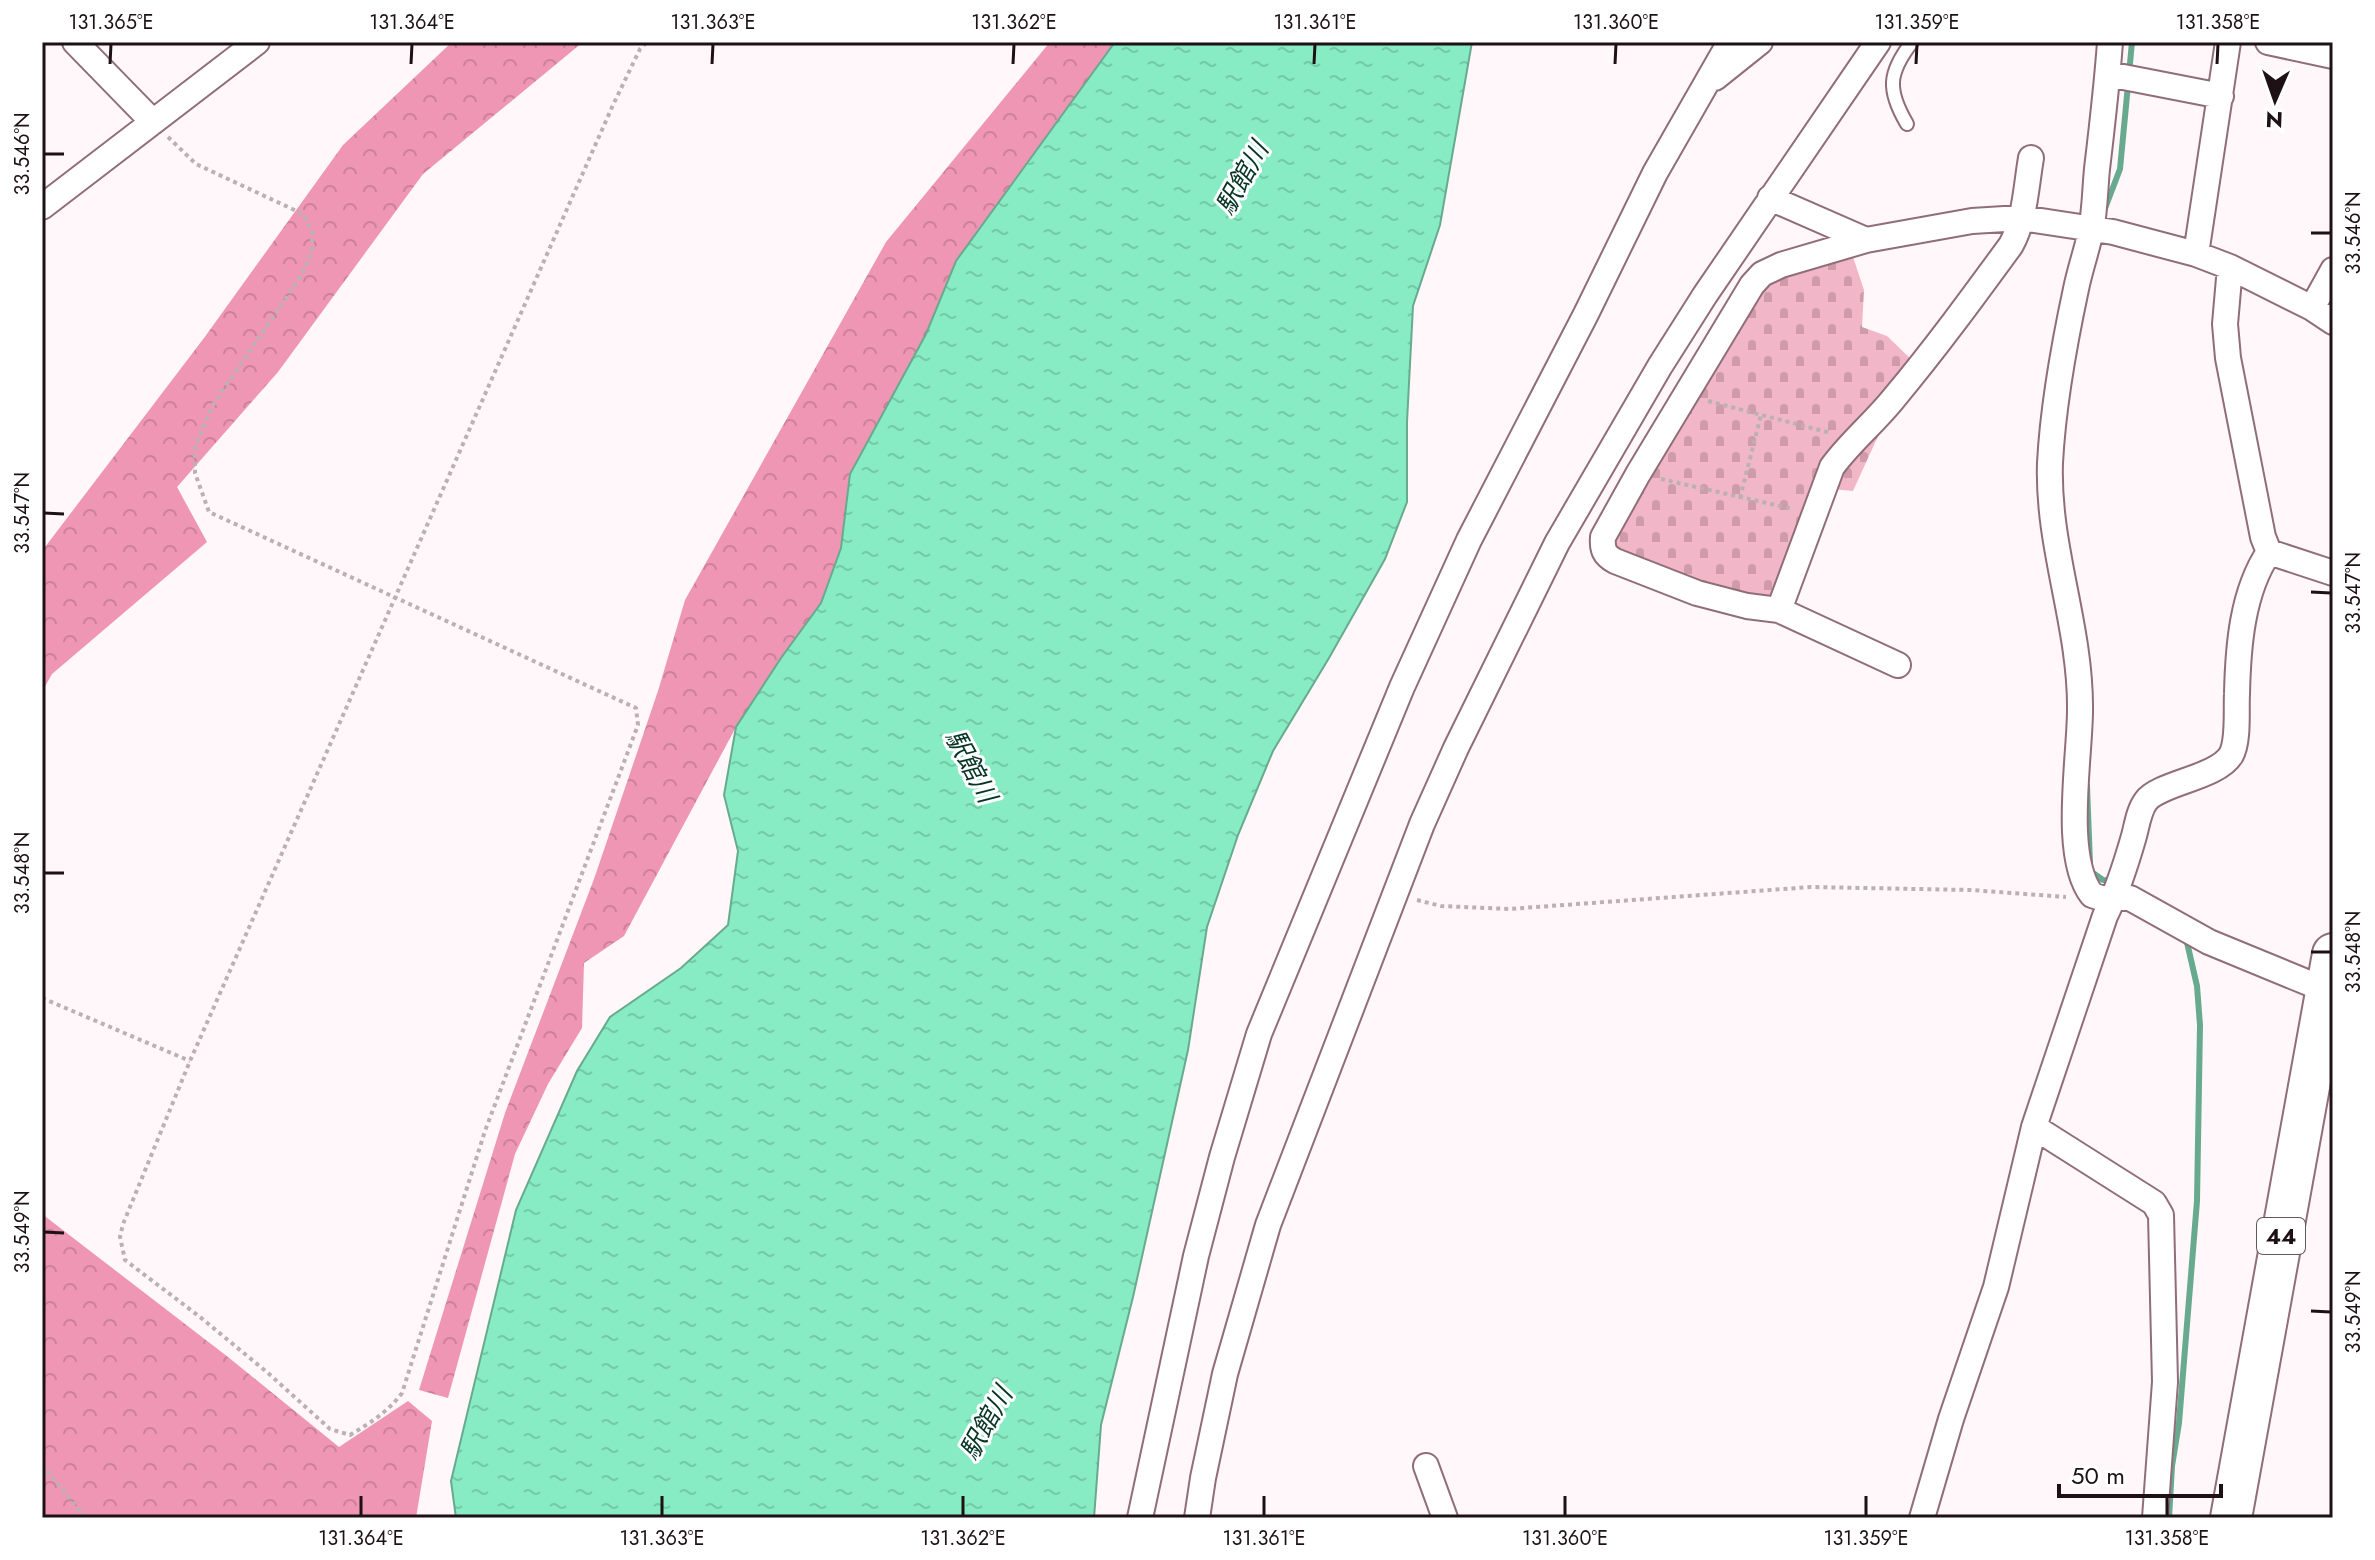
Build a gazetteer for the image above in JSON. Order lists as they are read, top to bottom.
{
  "streets": {
    "main road": ["44"]
  },
  "water": ["駅館川"],
  "scale_bar": "50 m",
  "north": "bottom",
  "coordinates": [
    "131.365°E",
    "131.364°E",
    "131.363°E",
    "131.362°E",
    "131.361°E",
    "131.360°E",
    "131.359°E",
    "131.358°E",
    "33.546°N",
    "33.547°N",
    "33.548°N",
    "33.549°N"
  ]
}
